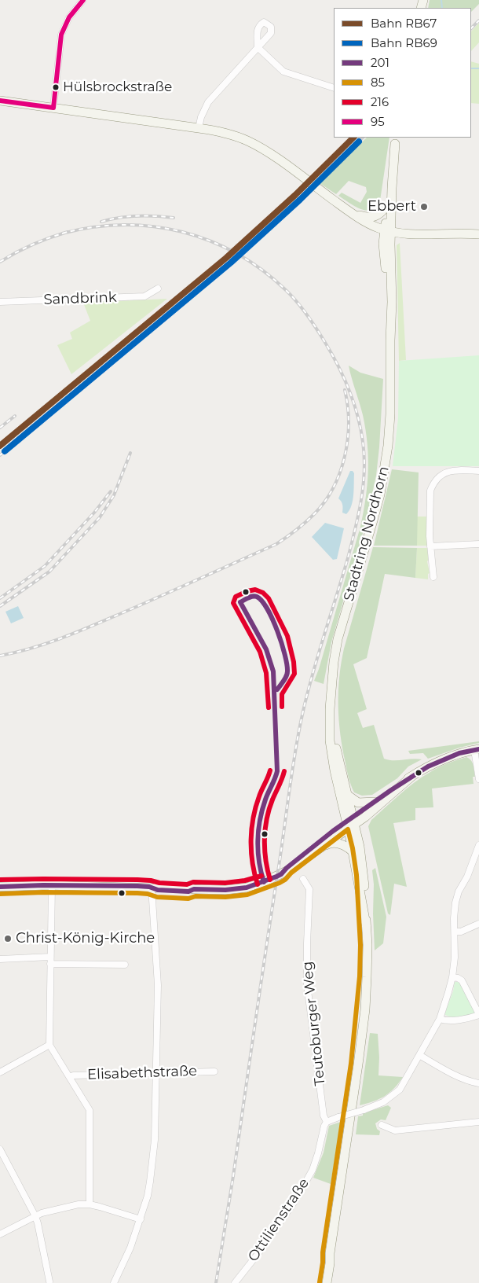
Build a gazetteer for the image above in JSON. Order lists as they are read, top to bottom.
{
  "streets": {
    "main road": ["Stadtring Nordhorn"],
    "street": [
      "Sandbrink",
      "Teutoburger Weg",
      "Elisabethstraße",
      "Ottilienstraße"
    ]
  },
  "crossings": [
    ["Teutoburger Weg", "Ottilienstraße"]
  ],
  "places": ["Hülsbrockstraße", "Ebbert", "Christ-König-Kirche"],
  "lines": [
    "transit line 95",
    "rail line RB67",
    "rail line RB69",
    "transit line 216",
    "transit line 201",
    "transit line 85"
  ],
  "legend": [
    "Bahn RB67",
    "Bahn RB69",
    "201",
    "85",
    "216",
    "95"
  ]
}
